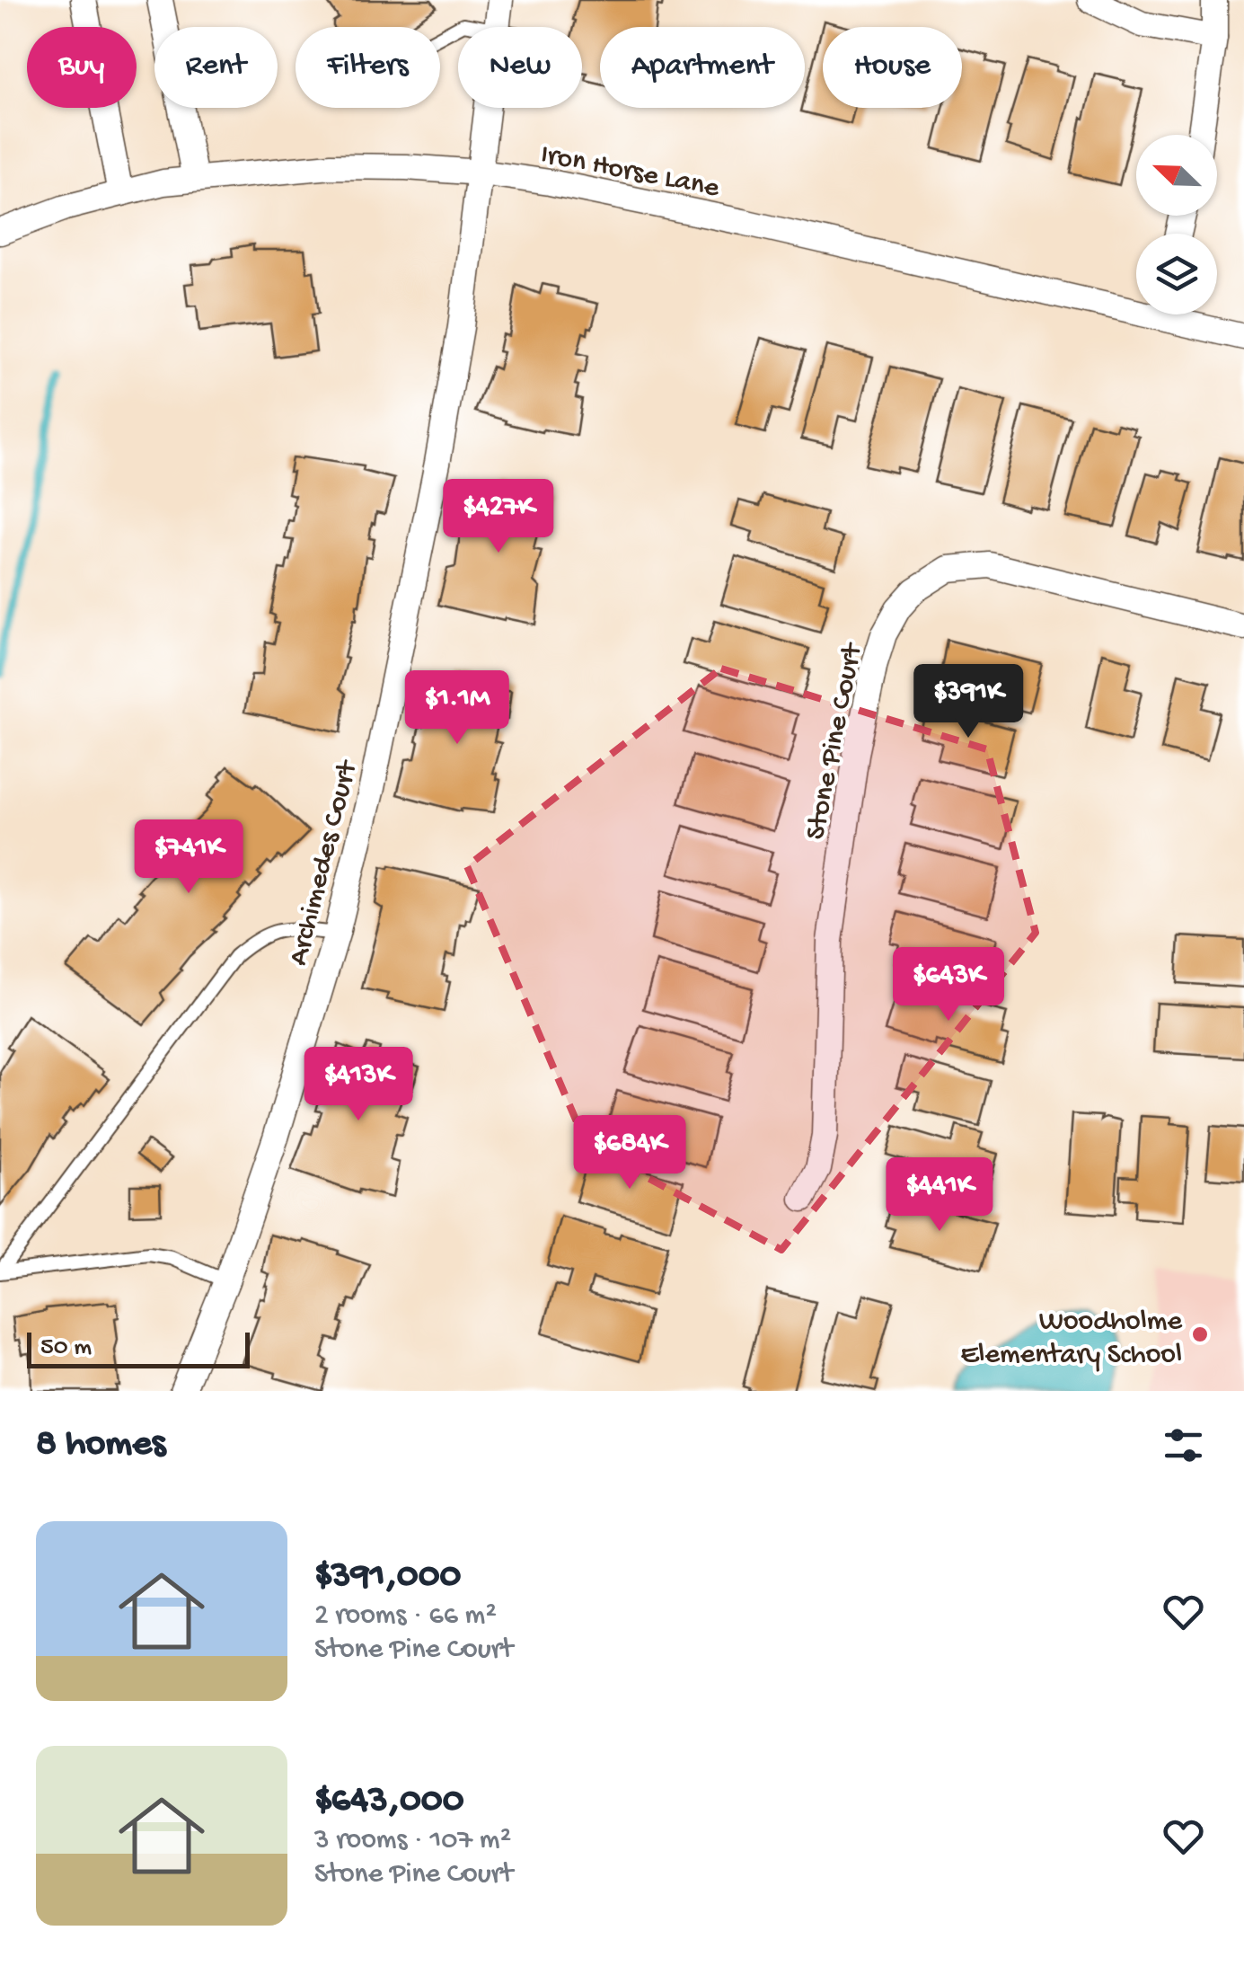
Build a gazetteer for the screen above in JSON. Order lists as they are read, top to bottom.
{
  "streets": {
    "street": ["Iron Horse Lane", "Stone Pine Court", "Archimedes Court"]
  },
  "crossings": [
    ["Iron Horse Lane", "Archimedes Court"]
  ],
  "places": ["Woodholme Elementary School"],
  "scale_bar": "50 m",
  "north": "top left",
  "page": {
    "chip": [
      "Buy",
      "Rent",
      "Filters",
      "New",
      "Apartment",
      "House"
    ],
    "price": [
      "$427K",
      "$391K",
      "$1.1M",
      "$741K",
      "$643K",
      "$413K",
      "$684K",
      "$441K"
    ],
    "scale": "50 m",
    "heading": "8 homes",
    "list": [
      {
        "name": "$391,000",
        "note": "2 rooms · 66 m² · Stone Pine Court"
      },
      {
        "name": "$643,000",
        "note": "3 rooms · 107 m² · Stone Pine Court"
      }
    ]
  }
}
